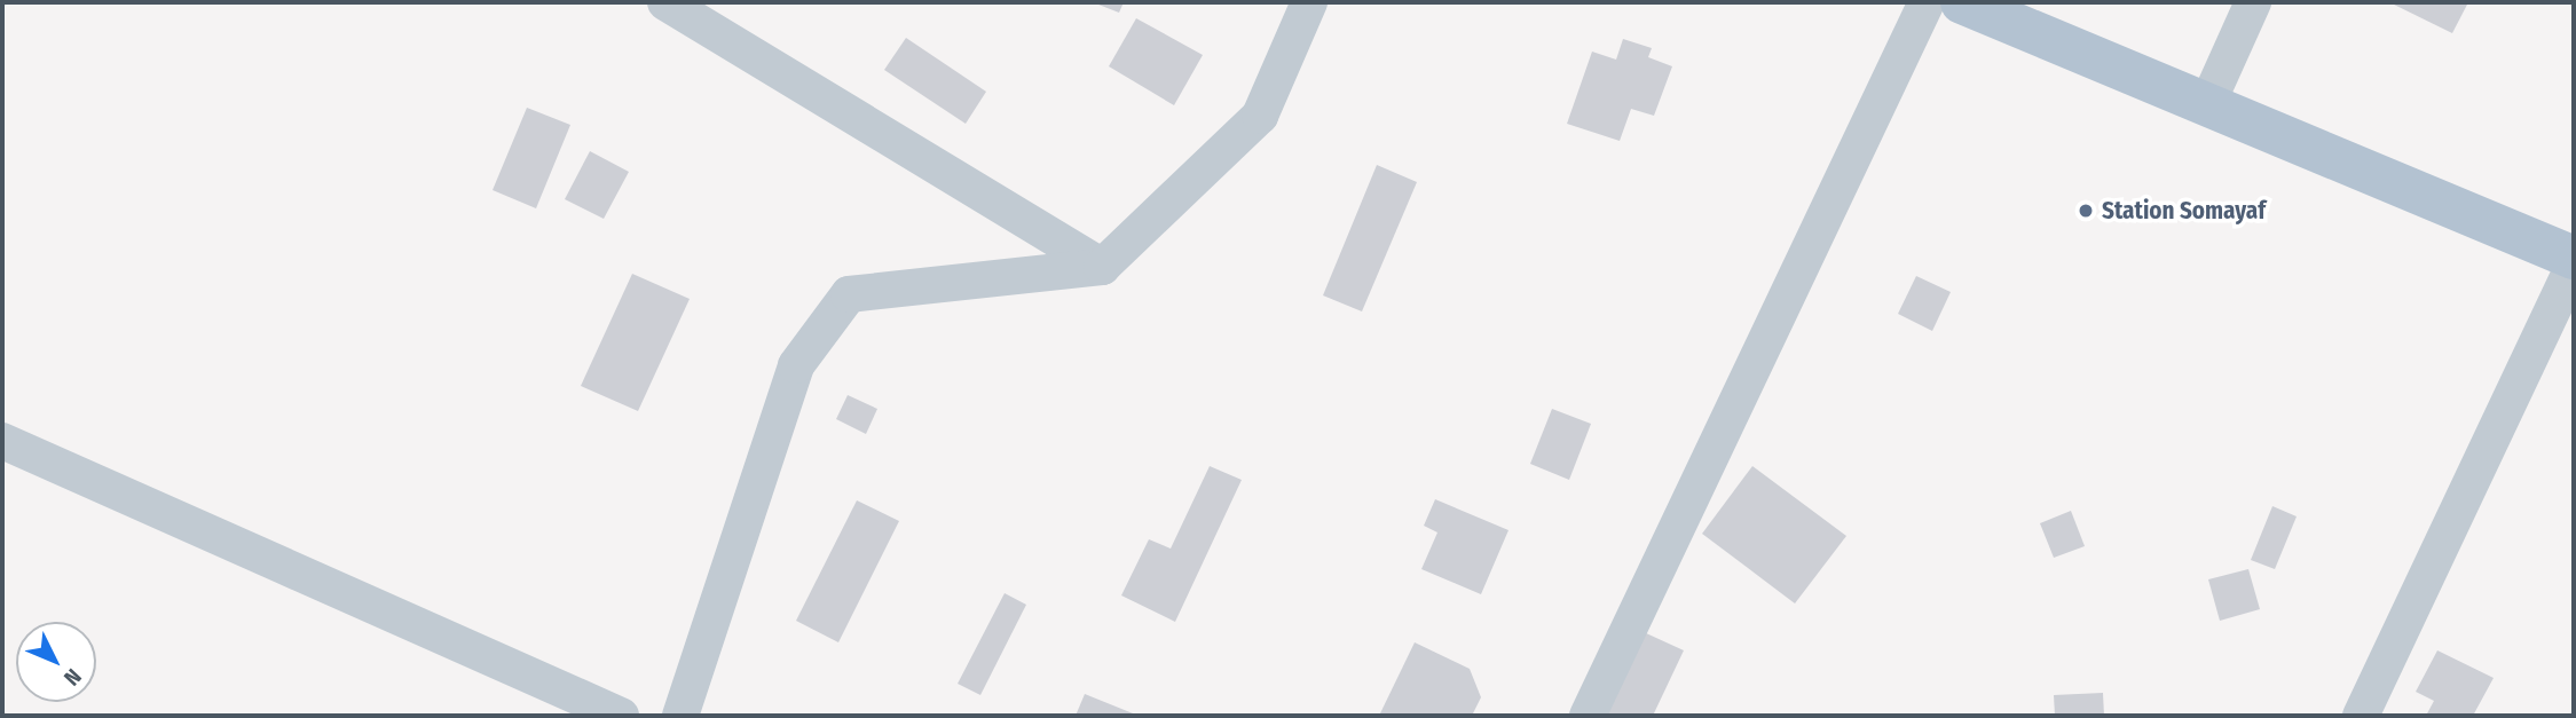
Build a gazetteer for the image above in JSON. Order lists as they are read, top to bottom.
{
  "places": ["Station Somayaf"],
  "north": "bottom right"
}
